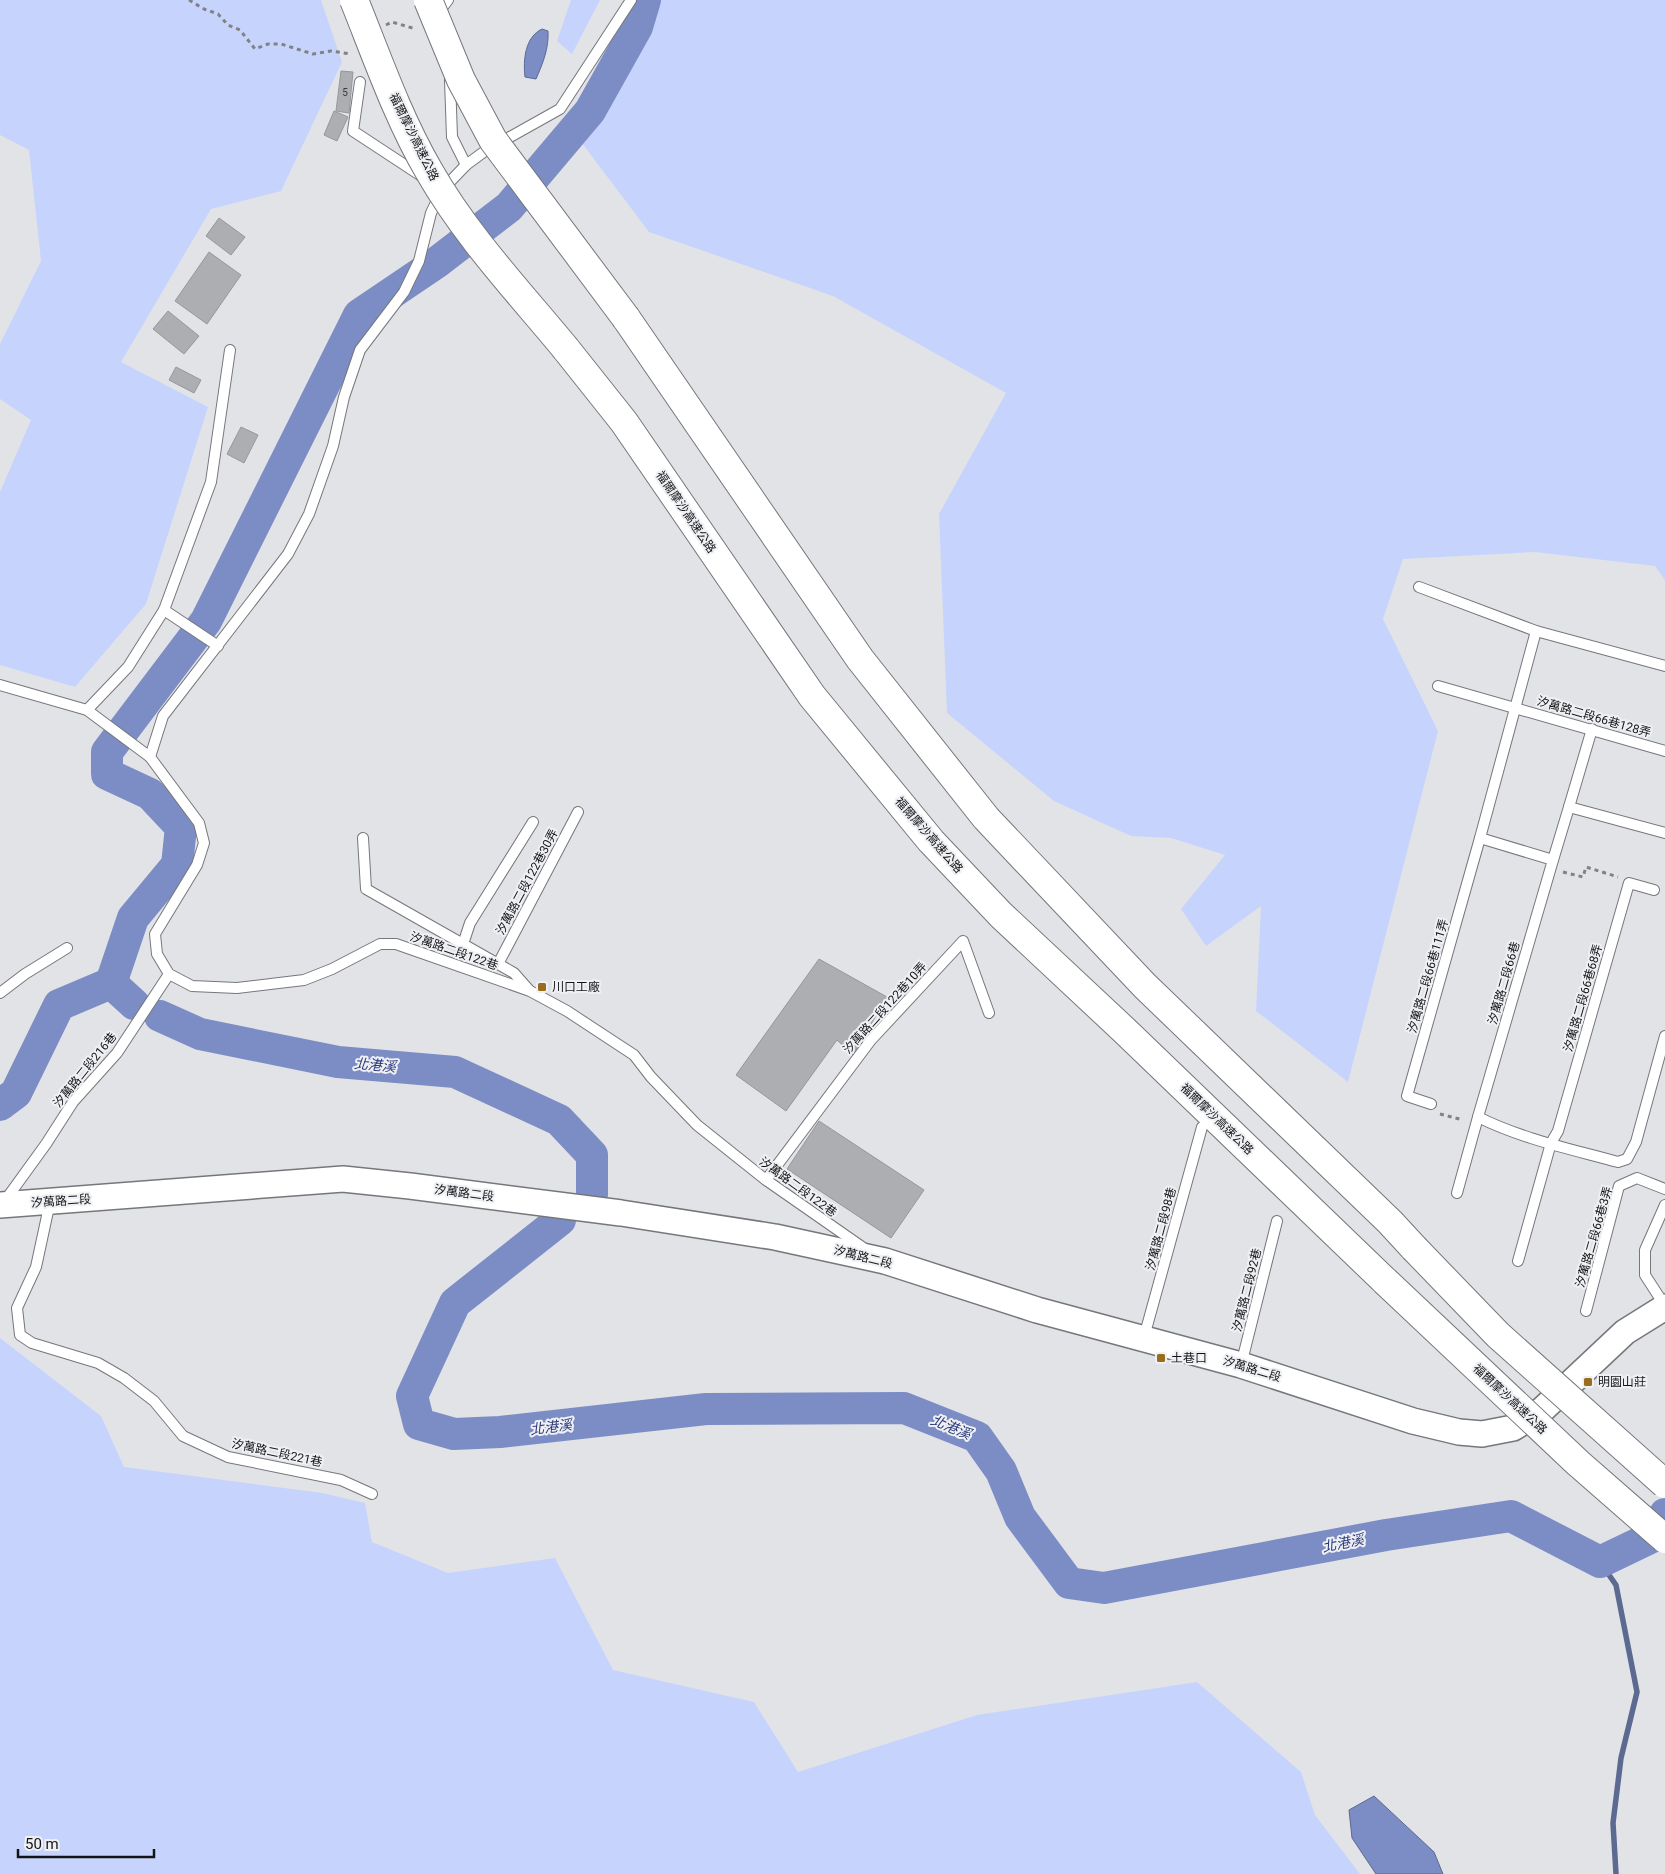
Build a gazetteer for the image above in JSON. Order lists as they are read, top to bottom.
{
  "streets": {
    "highway": ["福爾摩沙高速公路"],
    "street": ["汐萬路二段"],
    "lane": [
      "汐萬路二段66巷128弄",
      "汐萬路二段122巷30弄",
      "汐萬路二段122巷",
      "汐萬路二段66巷111弄",
      "汐萬路二段66巷",
      "汐萬路二段66巷68弄",
      "汐萬路二段122巷10弄",
      "汐萬路二段216巷",
      "汐萬路二段98巷",
      "汐萬路二段66巷3弄",
      "汐萬路二段92巷",
      "汐萬路二段221巷"
    ]
  },
  "crossings": [
    ["汐萬路二段122巷", "汐萬路二段122巷10弄"],
    ["汐萬路二段122巷", "汐萬路二段216巷"],
    ["汐萬路二段122巷", "汐萬路二段"],
    ["汐萬路二段216巷", "汐萬路二段"],
    ["汐萬路二段", "汐萬路二段98巷"],
    ["汐萬路二段", "汐萬路二段92巷"],
    ["汐萬路二段", "汐萬路二段221巷"]
  ],
  "water": ["北港溪"],
  "places": {
    "transit": ["川口工廠", "土巷口", "明園山莊"]
  },
  "house_numbers": ["5"],
  "scale_bar": "50 m"
}
